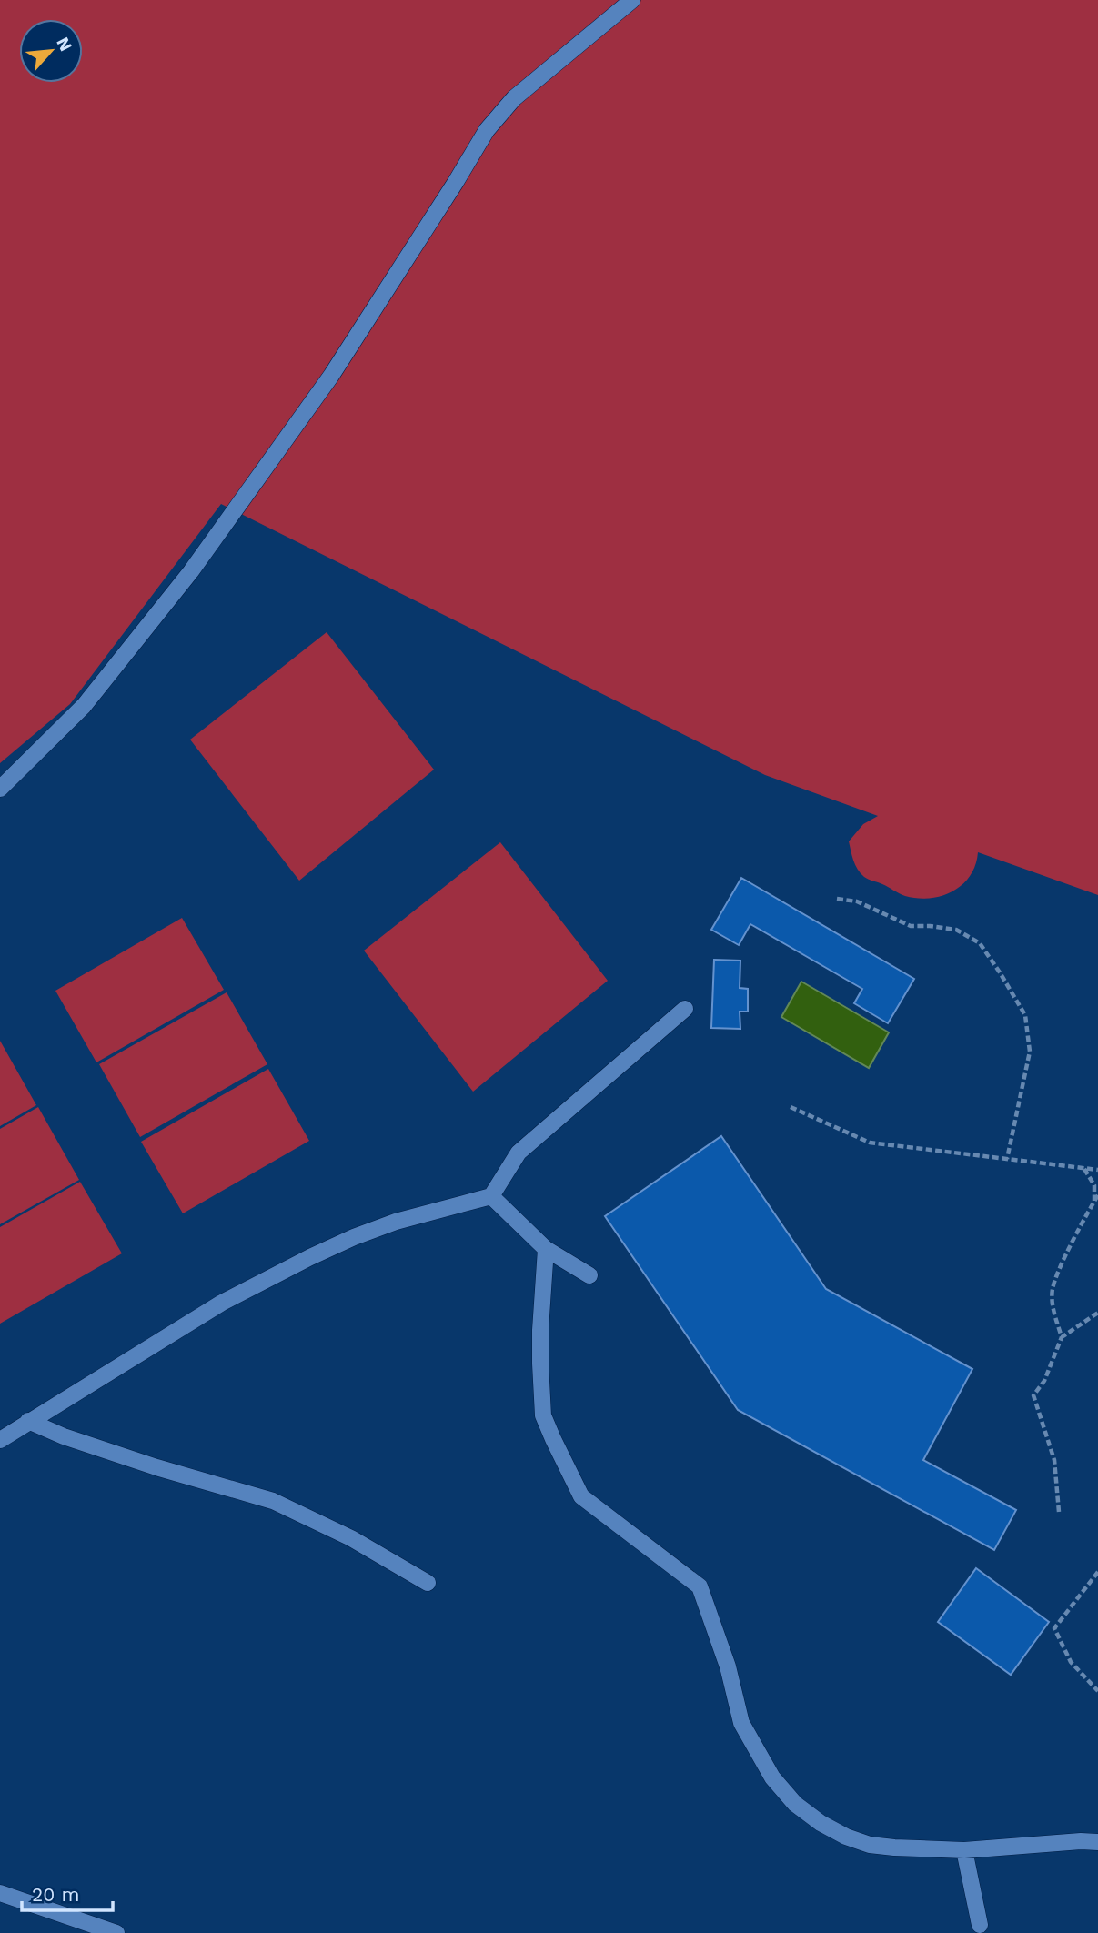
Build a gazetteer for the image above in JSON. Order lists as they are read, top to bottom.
{
  "scale_bar": "20 m",
  "north": "top right"
}
